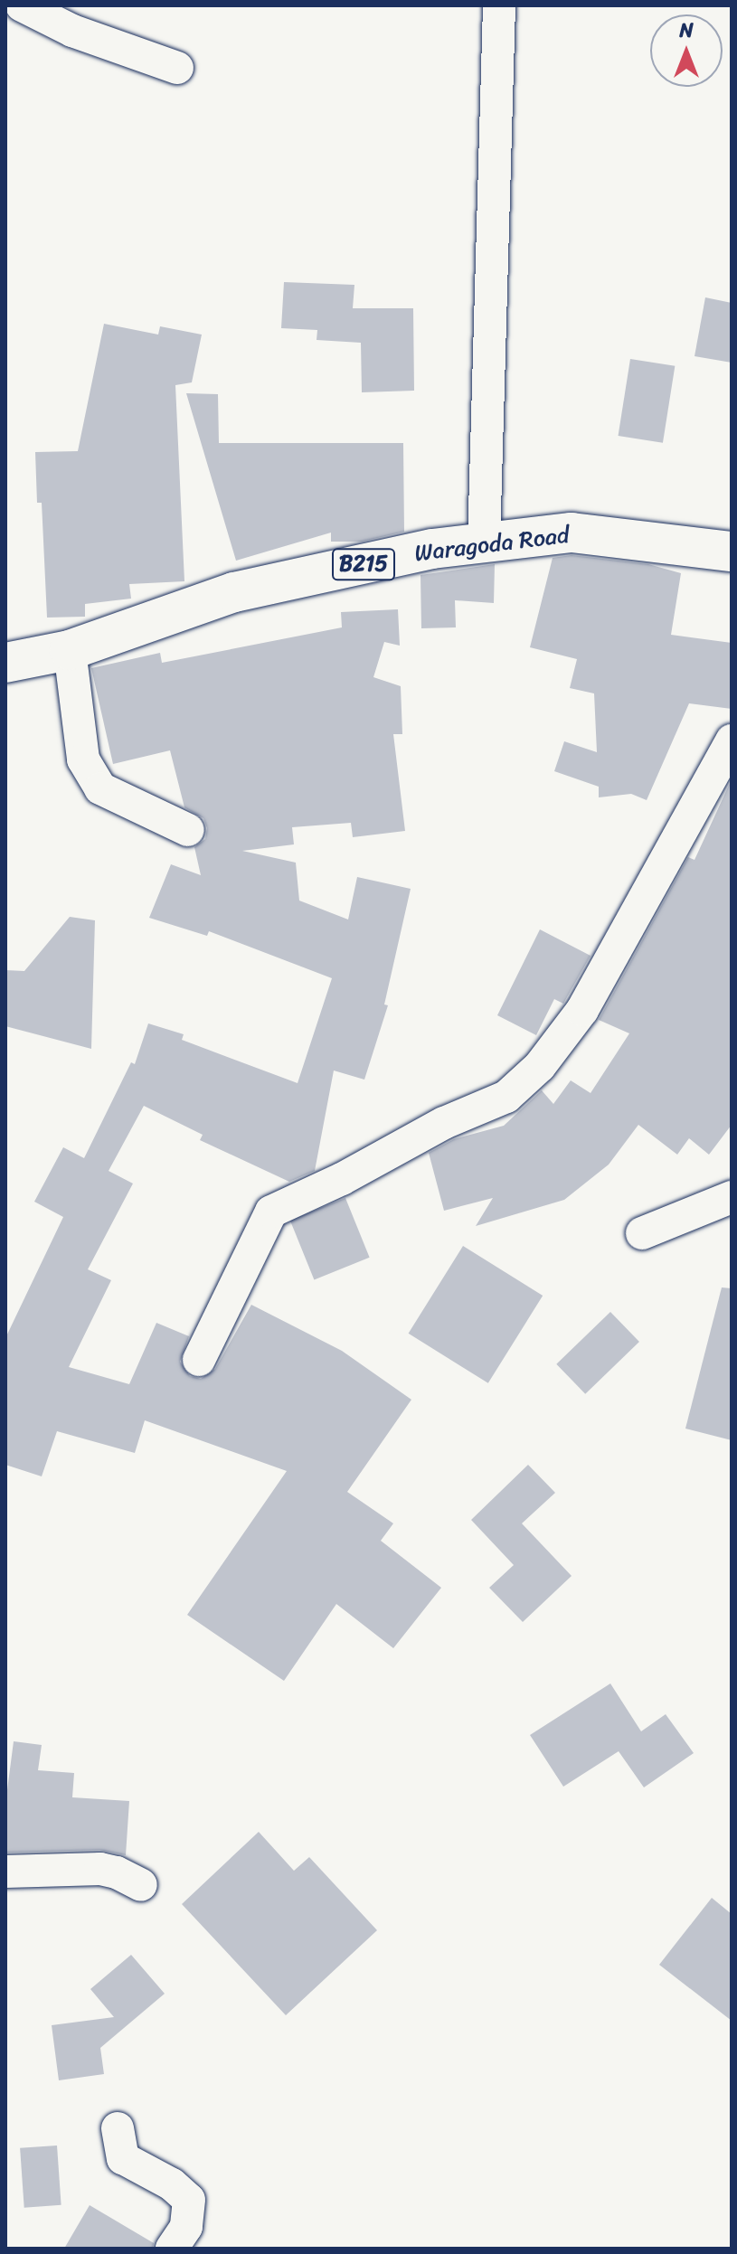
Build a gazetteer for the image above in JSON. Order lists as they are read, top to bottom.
{
  "streets": {
    "main road": ["Waragoda Road", "B215"]
  },
  "north": "top"
}
